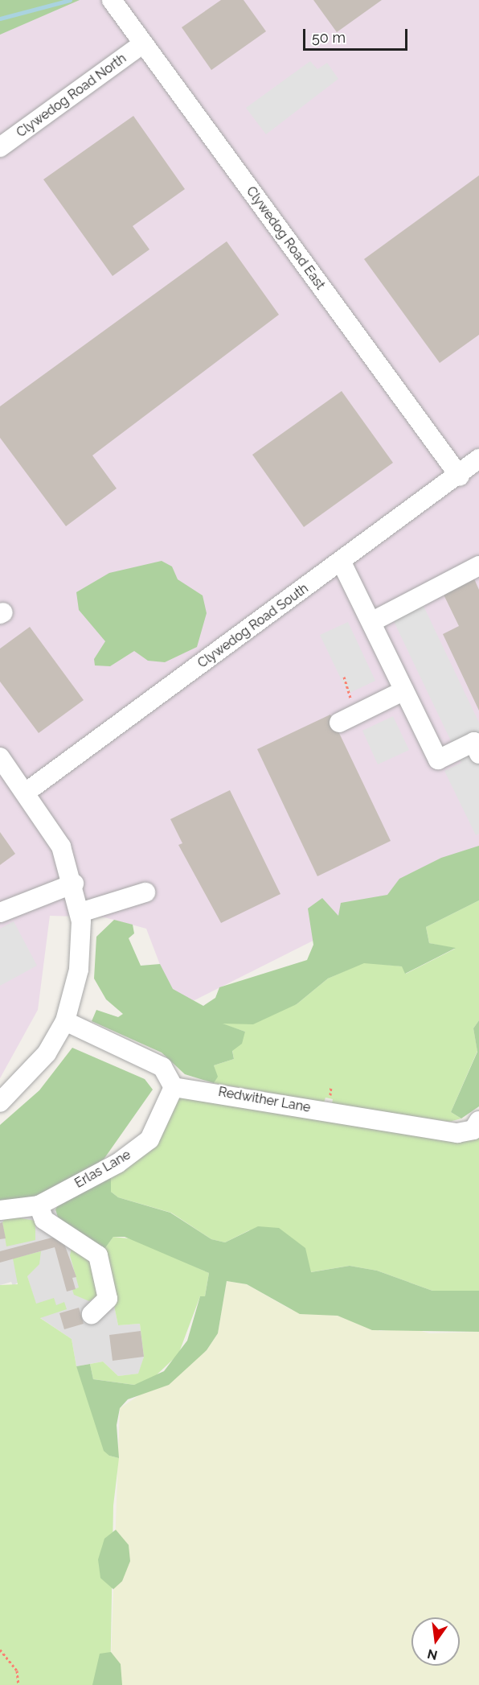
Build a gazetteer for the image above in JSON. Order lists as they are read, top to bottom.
{
  "streets": {
    "street": [
      "Clywedog Road North",
      "Clywedog Road East",
      "Clywedog Road South",
      "Redwither Lane",
      "Erlas Lane"
    ]
  },
  "crossings": [
    ["Clywedog Road North", "Clywedog Road East"],
    ["Clywedog Road East", "Clywedog Road South"],
    ["Redwither Lane", "Erlas Lane"]
  ],
  "scale_bar": "50 m",
  "north": "bottom"
}
